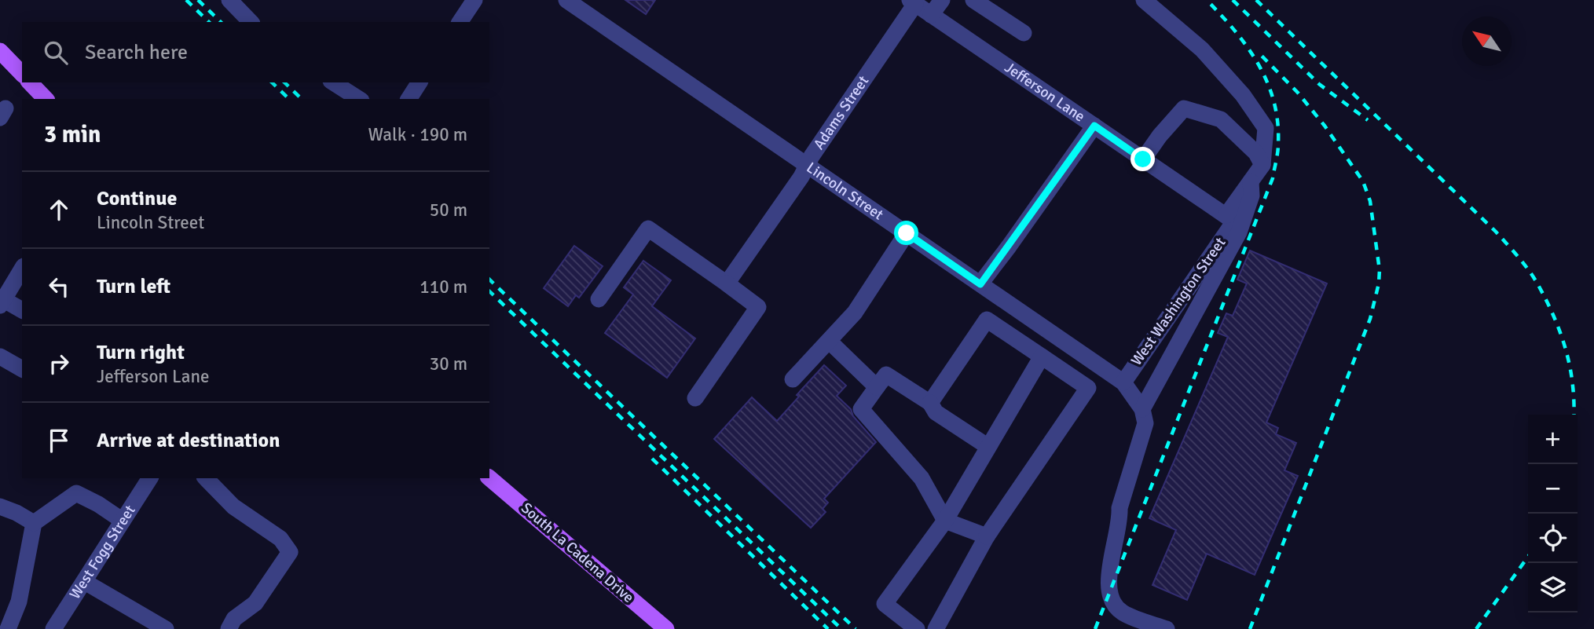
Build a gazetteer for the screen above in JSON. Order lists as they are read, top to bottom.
{
  "streets": {
    "main road": ["South La Cadena Drive"],
    "street": [
      "Jefferson Lane",
      "Adams Street",
      "Lincoln Street",
      "West Washington Street",
      "West Fogg Street"
    ]
  },
  "crossings": [
    ["Jefferson Lane", "Adams Street"],
    ["Jefferson Lane", "West Washington Street"],
    ["Adams Street", "Lincoln Street"],
    ["Lincoln Street", "West Washington Street"]
  ],
  "north": "top left",
  "page": {
    "search": "Search here",
    "heading": ["3 min", "Walk · 190 m"],
    "list": [
      ["Continue", "Lincoln Street", "50 m"],
      ["Turn left", "110 m"],
      ["Turn right", "Jefferson Lane", "30 m"],
      "Arrive at destination"
    ],
    "map_buttons": ["+", "−"]
  }
}
